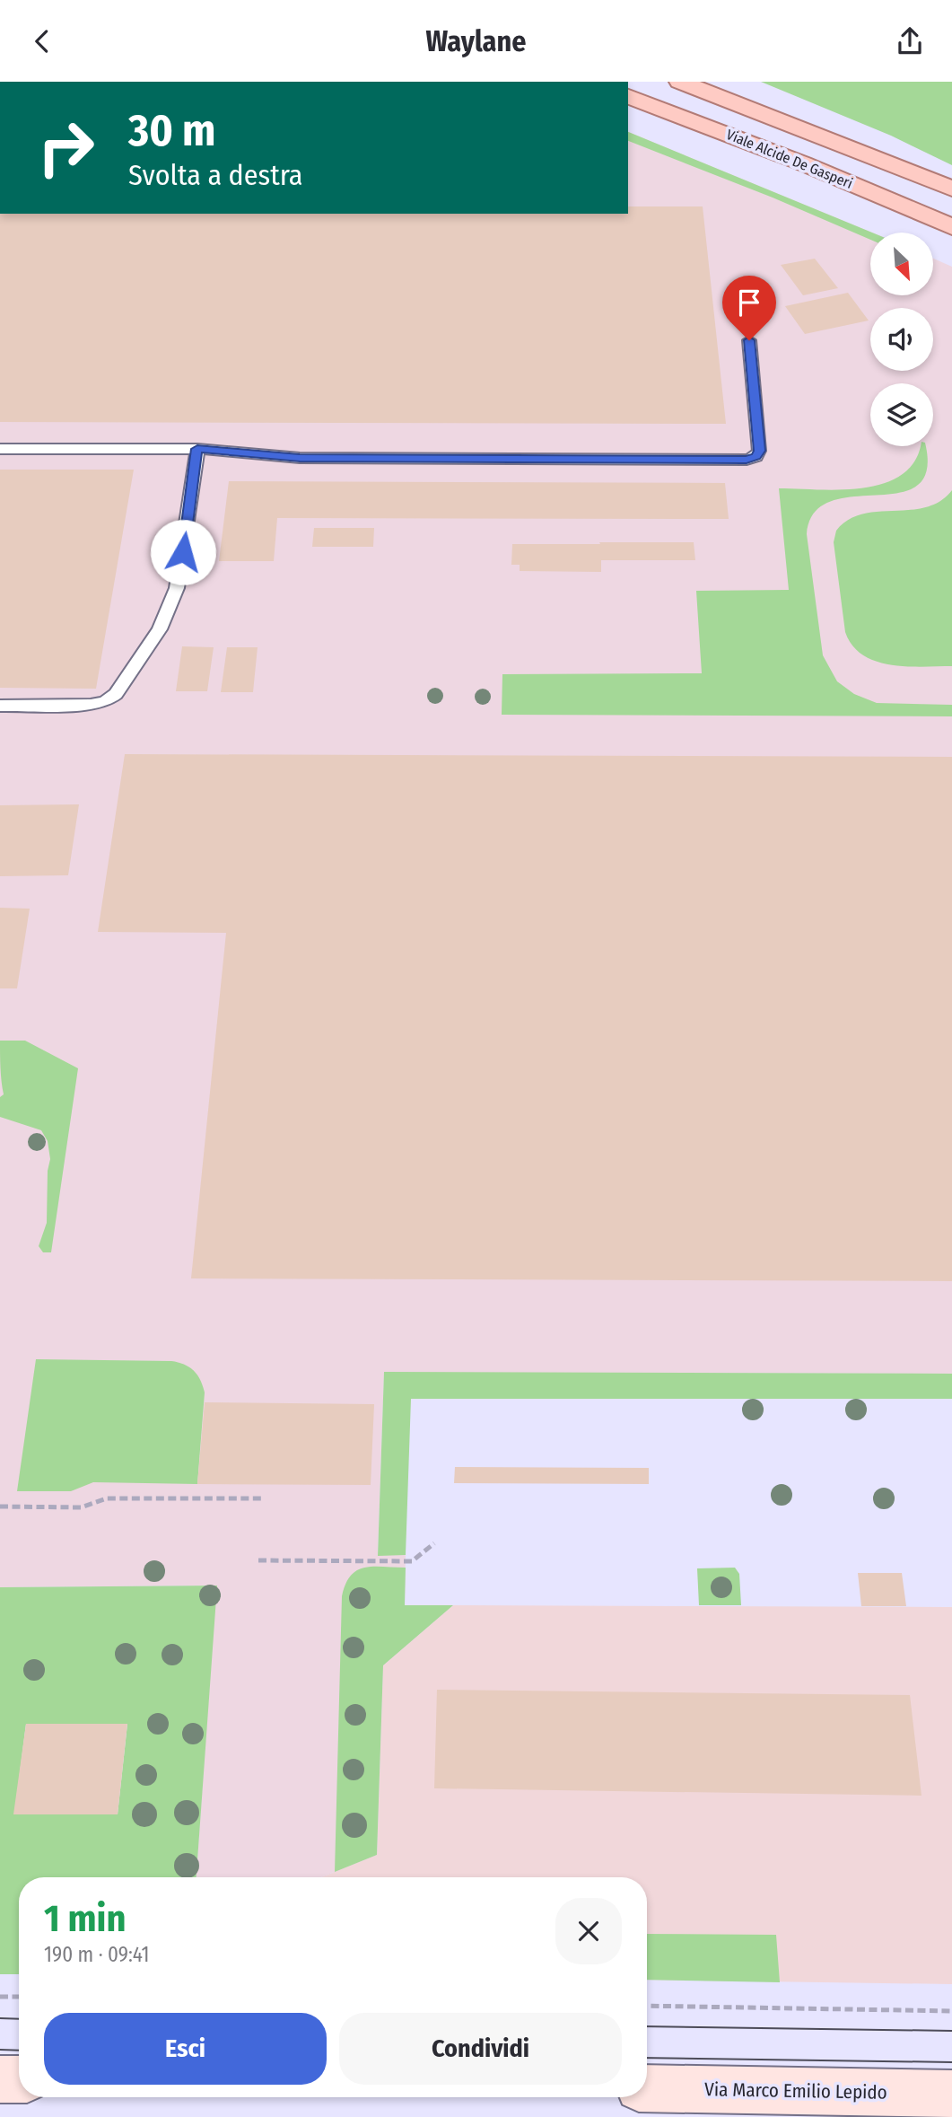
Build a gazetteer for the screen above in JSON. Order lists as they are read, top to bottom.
{
  "streets": {
    "main road": ["Viale Alcide De Gasperi", "Via Marco Emilio Lepido"]
  },
  "north": "bottom right",
  "page": {
    "header": "Waylane",
    "turn": ["30 m", "Svolta a destra"],
    "heading": ["1 min", "190 m · 09:41"],
    "buttons": ["Esci", "Condividi"]
  }
}
